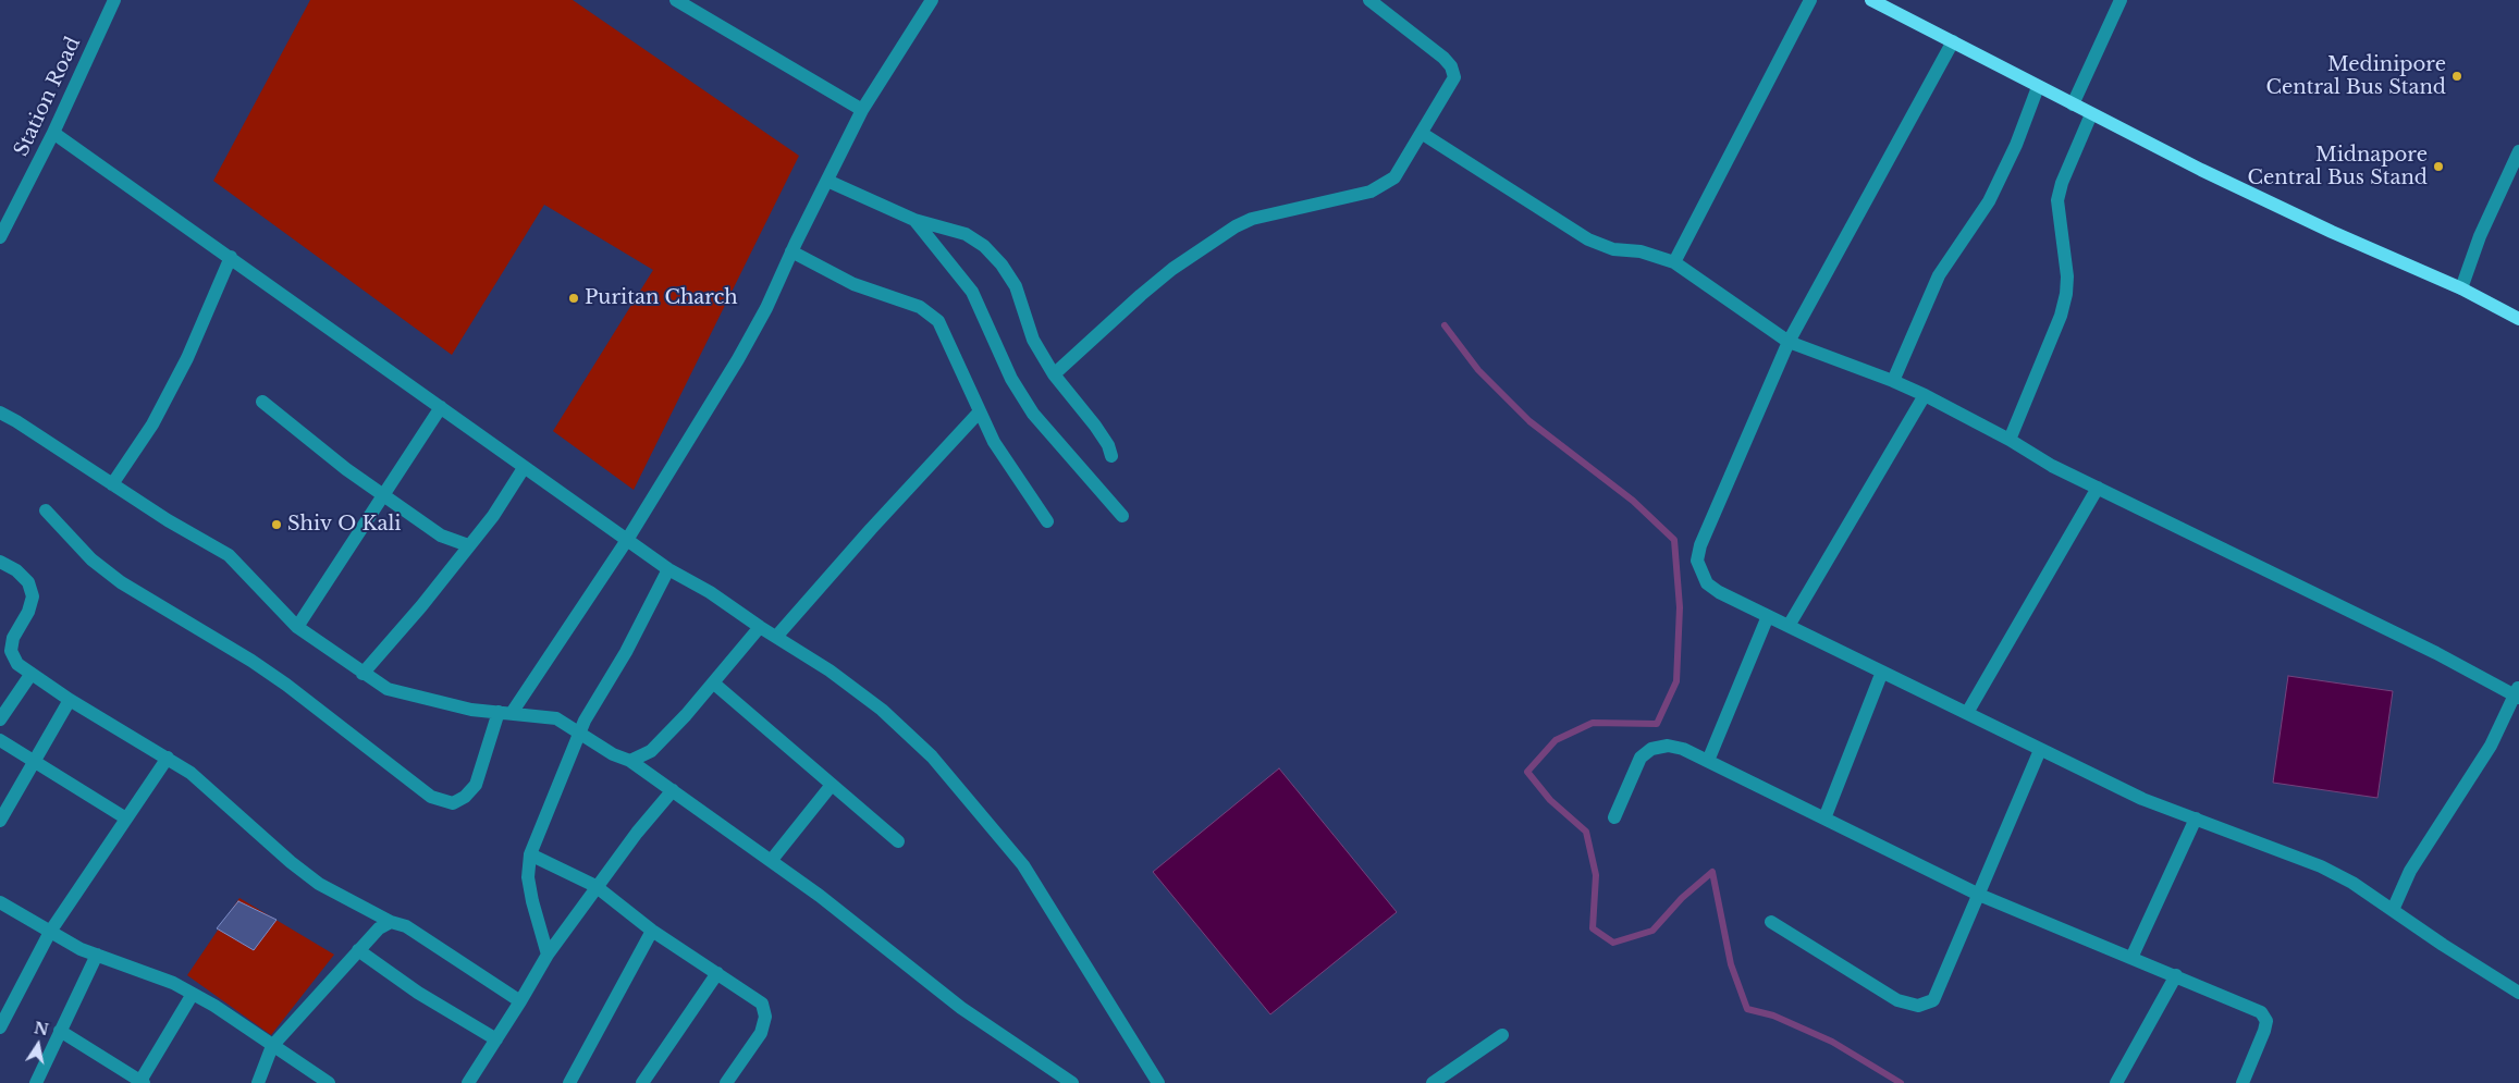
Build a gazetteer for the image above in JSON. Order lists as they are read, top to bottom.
{
  "streets": {
    "street": ["Station Road"]
  },
  "places": [
    "Medinipore Central Bus Stand",
    "Midnapore Central Bus Stand",
    "Puritan Charch",
    "Shiv O Kali"
  ],
  "north": "top"
}
